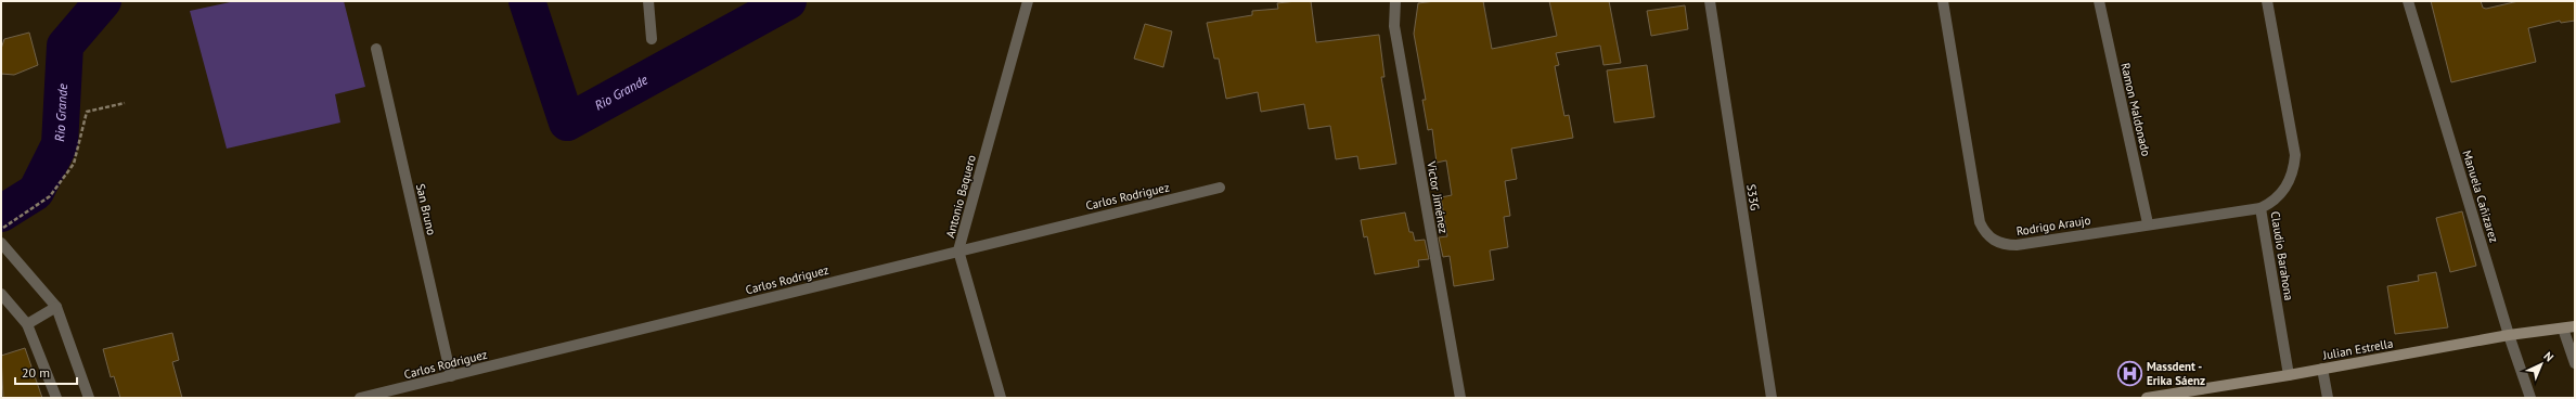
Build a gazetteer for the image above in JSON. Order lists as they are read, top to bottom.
{
  "streets": {
    "street": [
      "Ramon Maldonado",
      "Antonio Baquero",
      "Carlos Rodriguez",
      "Manuela Cañizarez",
      "Victor Jiménez",
      "S33G",
      "San Bruno",
      "Rodrigo Araujo",
      "Claudio Barahona",
      "Julian Estrella"
    ]
  },
  "crossings": [
    ["Ramon Maldonado", "Rodrigo Araujo"],
    ["Antonio Baquero", "Carlos Rodriguez"],
    ["Carlos Rodriguez", "San Bruno"],
    ["Manuela Cañizarez", "Julian Estrella"],
    ["Rodrigo Araujo", "Claudio Barahona"],
    ["Claudio Barahona", "Julian Estrella"]
  ],
  "water": ["Rio Grande"],
  "places": {
    "hospital": ["Massdent - Erika Sáenz"]
  },
  "scale_bar": "20 m",
  "north": "top right"
}
